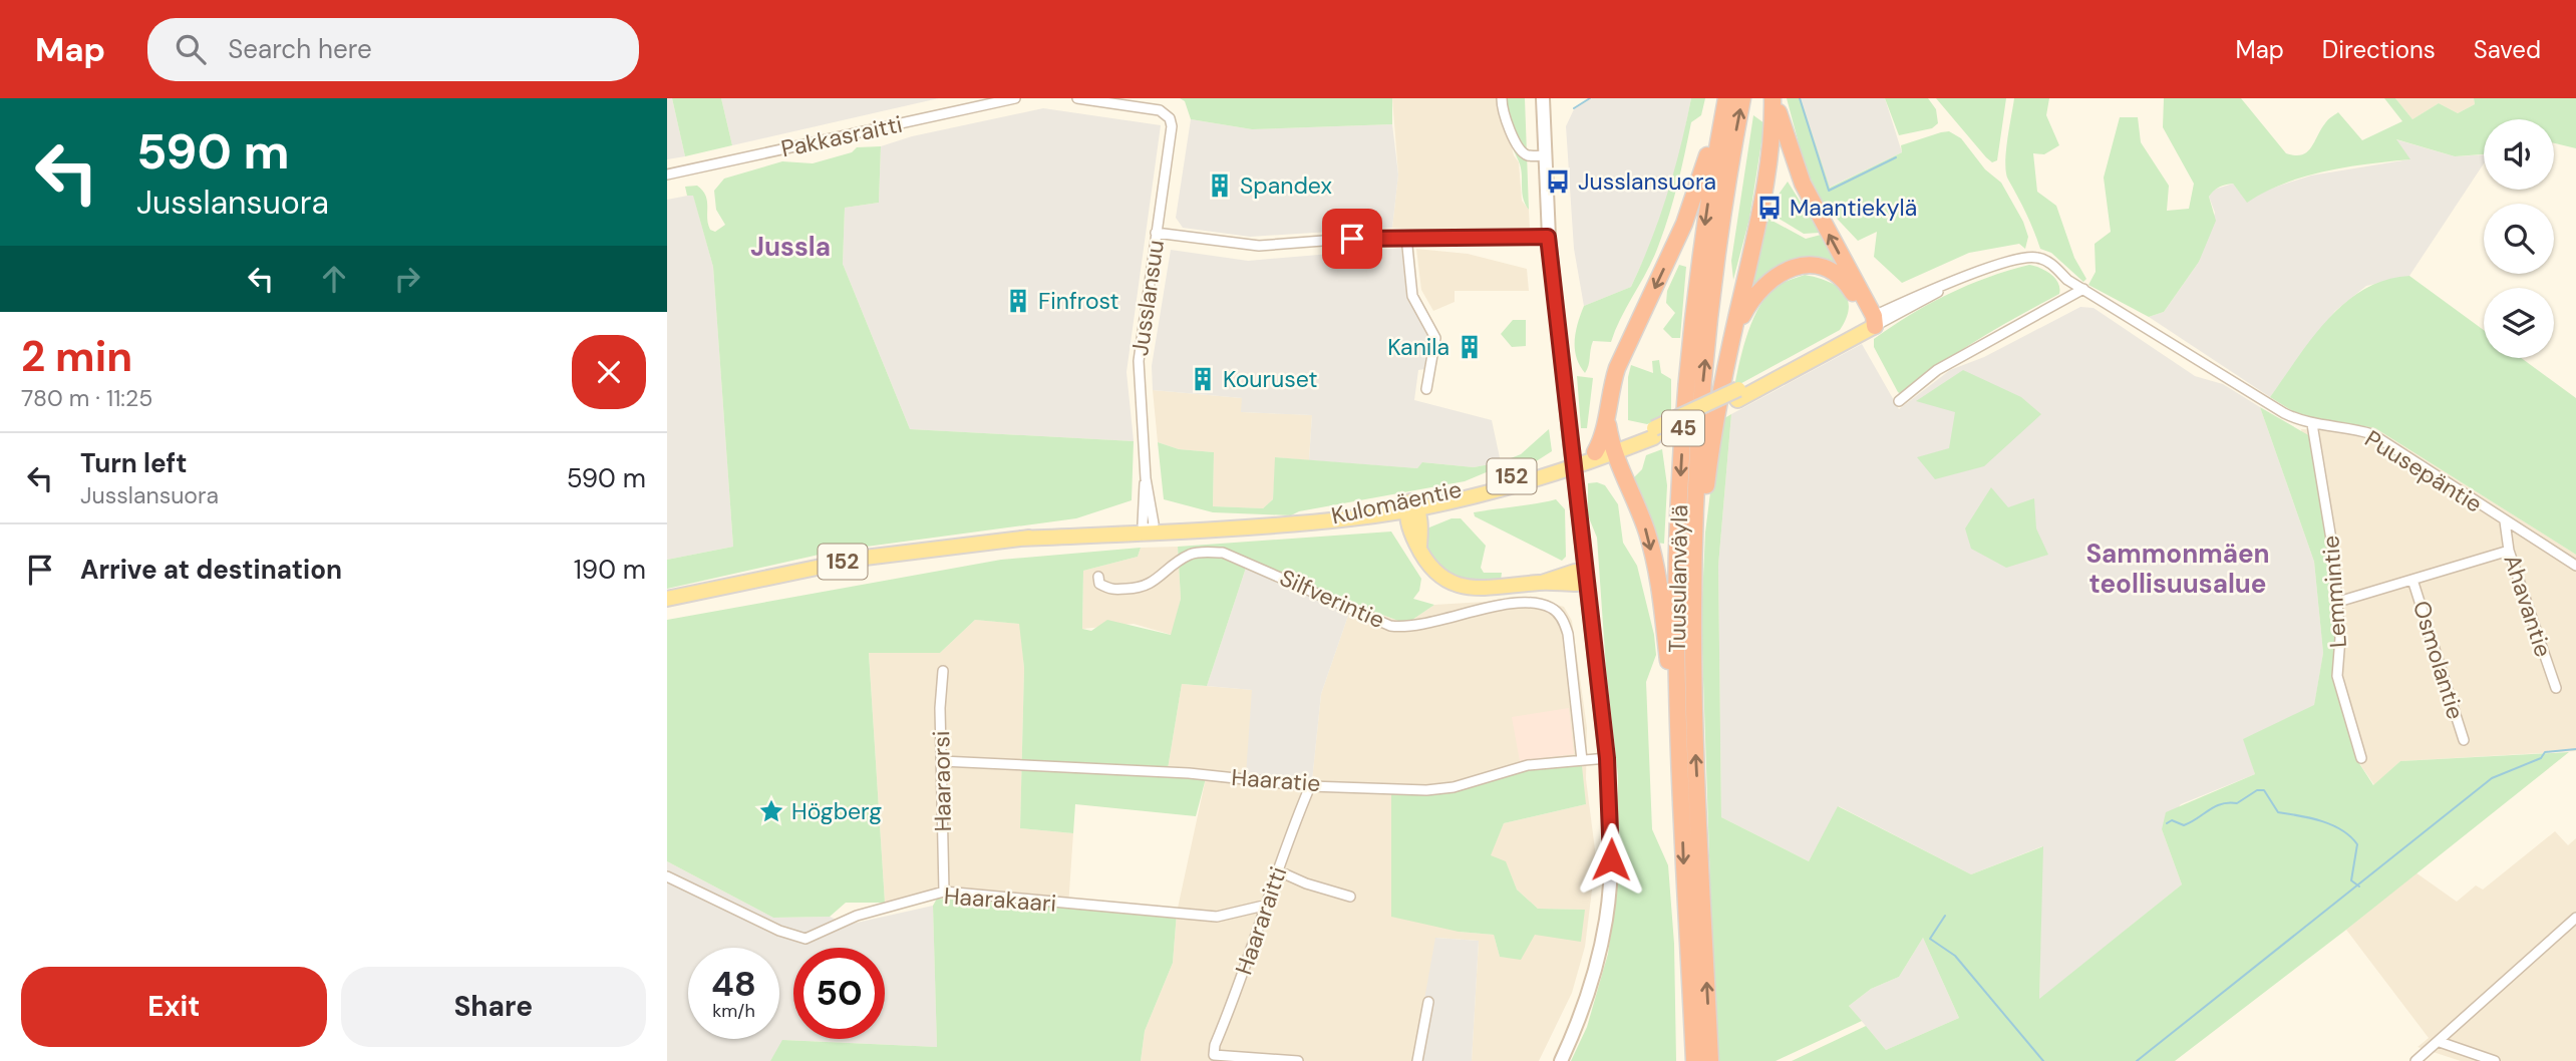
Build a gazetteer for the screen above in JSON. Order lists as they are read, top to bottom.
{
  "streets": {
    "highway": ["45", "Tuusulanväylä"],
    "main road": ["152", "Kulomäentie"],
    "street": [
      "Pakkasraitti",
      "Jusslansuu",
      "Puusepäntie",
      "Lemmintie",
      "Silfverintie",
      "Ahavantie",
      "Osmolantie",
      "Haaratie",
      "Haaraorsi",
      "Haarakaari",
      "Haararaitti"
    ]
  },
  "crossings": [
    ["Jusslansuu", "Kulomäentie"],
    ["Puusepäntie", "Kulomäentie"],
    ["Puusepäntie", "Lemmintie"],
    ["Puusepäntie", "Ahavantie"],
    ["Silfverintie", "Haaratie"],
    ["Haaratie", "Haaraorsi"],
    ["Haaratie", "Haararaitti"],
    ["Haaraorsi", "Haarakaari"],
    ["Haarakaari", "Haararaitti"]
  ],
  "districts": ["Jussla", "Sammonmäen teollisuusalue"],
  "places": {
    "bus stop": ["Jusslansuora", "Maantiekylä"],
    "building": [
      "Spandex",
      "Finfrost",
      "Kanila",
      "Kouruset"
    ],
    "place": ["Högberg"]
  },
  "page": {
    "header": "Map",
    "search": "Search here",
    "nav": ["Map", "Directions", "Saved"],
    "turn": ["590 m", "Jusslansuora"],
    "heading": ["2 min", "780 m · 11:25"],
    "list": [
      {
        "name": "Turn left",
        "note": "Jusslansuora",
        "value": "590 m"
      },
      {
        "name": "Arrive at destination",
        "value": "190 m"
      }
    ],
    "speed": "48 km/h",
    "limit": "50",
    "buttons": ["Exit", "Share"]
  }
}
